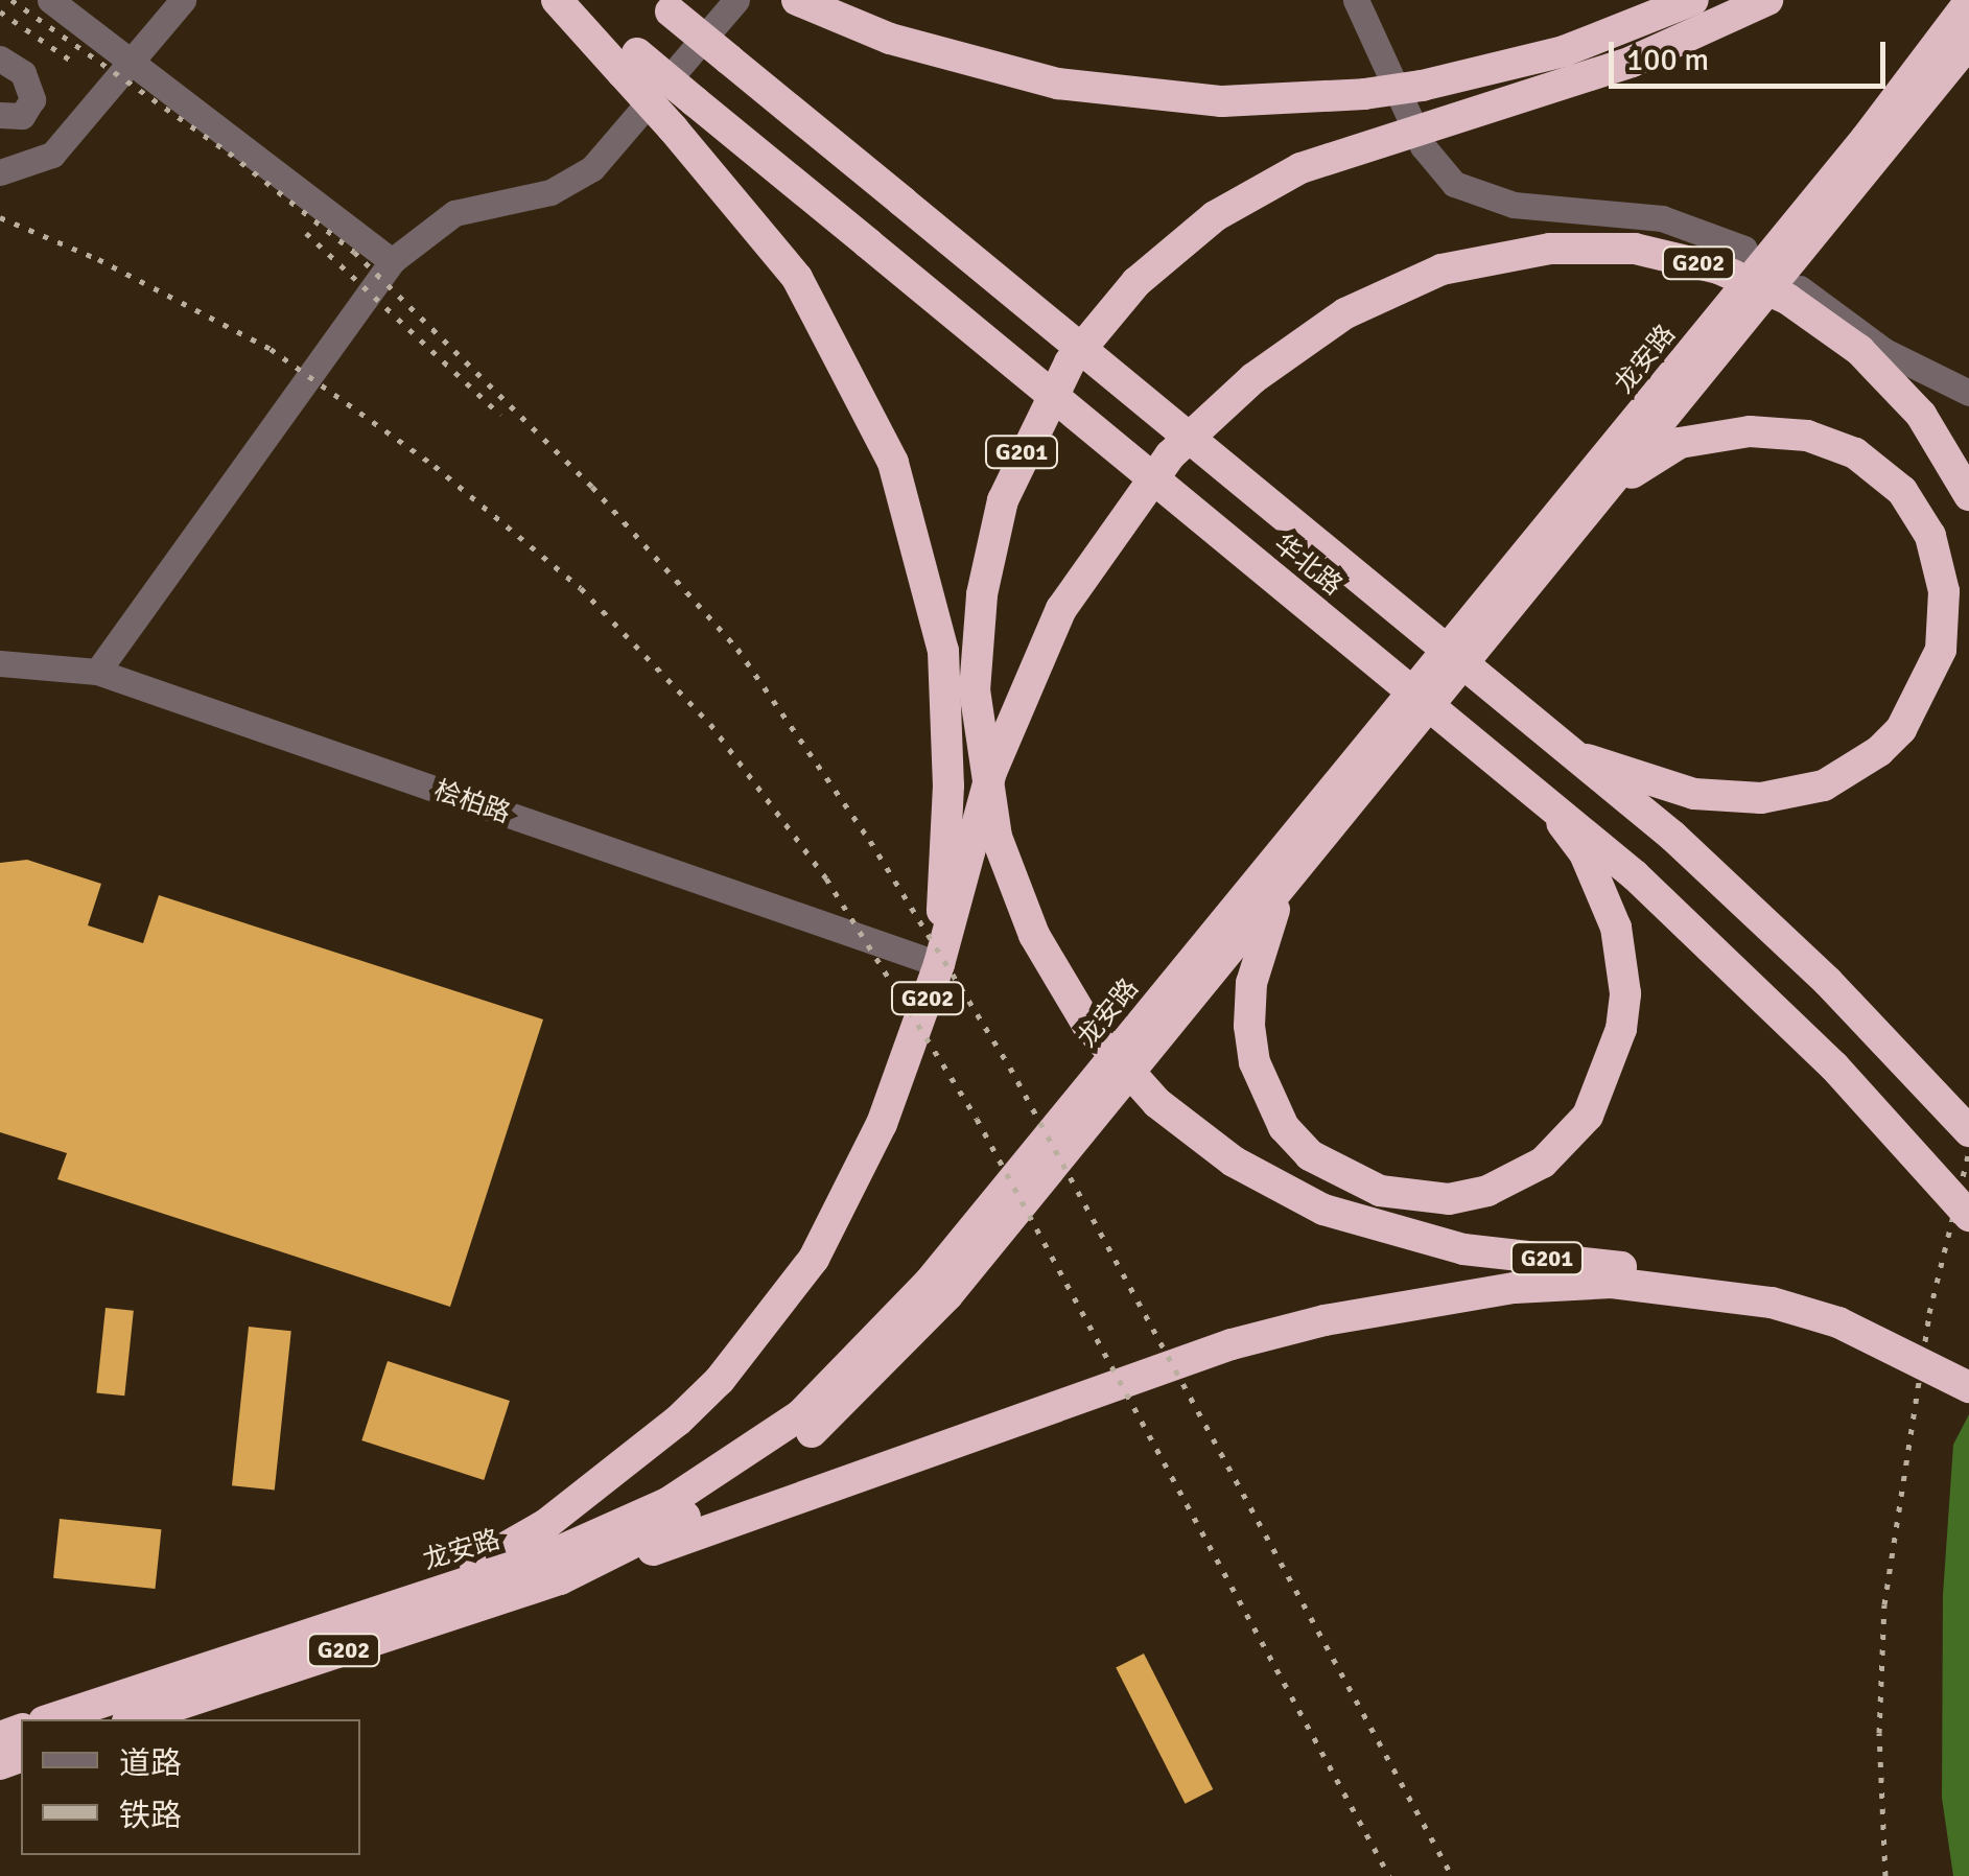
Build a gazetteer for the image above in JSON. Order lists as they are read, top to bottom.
{
  "streets": {
    "highway": [
      "G202",
      "龙安路",
      "G201",
      "华北路"
    ],
    "street": ["桧柏路"]
  },
  "crossings": [
    ["G202", "龙安路"],
    ["G202", "G201"],
    ["G202", "桧柏路"]
  ],
  "legend": ["道路", "铁路"],
  "scale_bar": "100 m"
}
